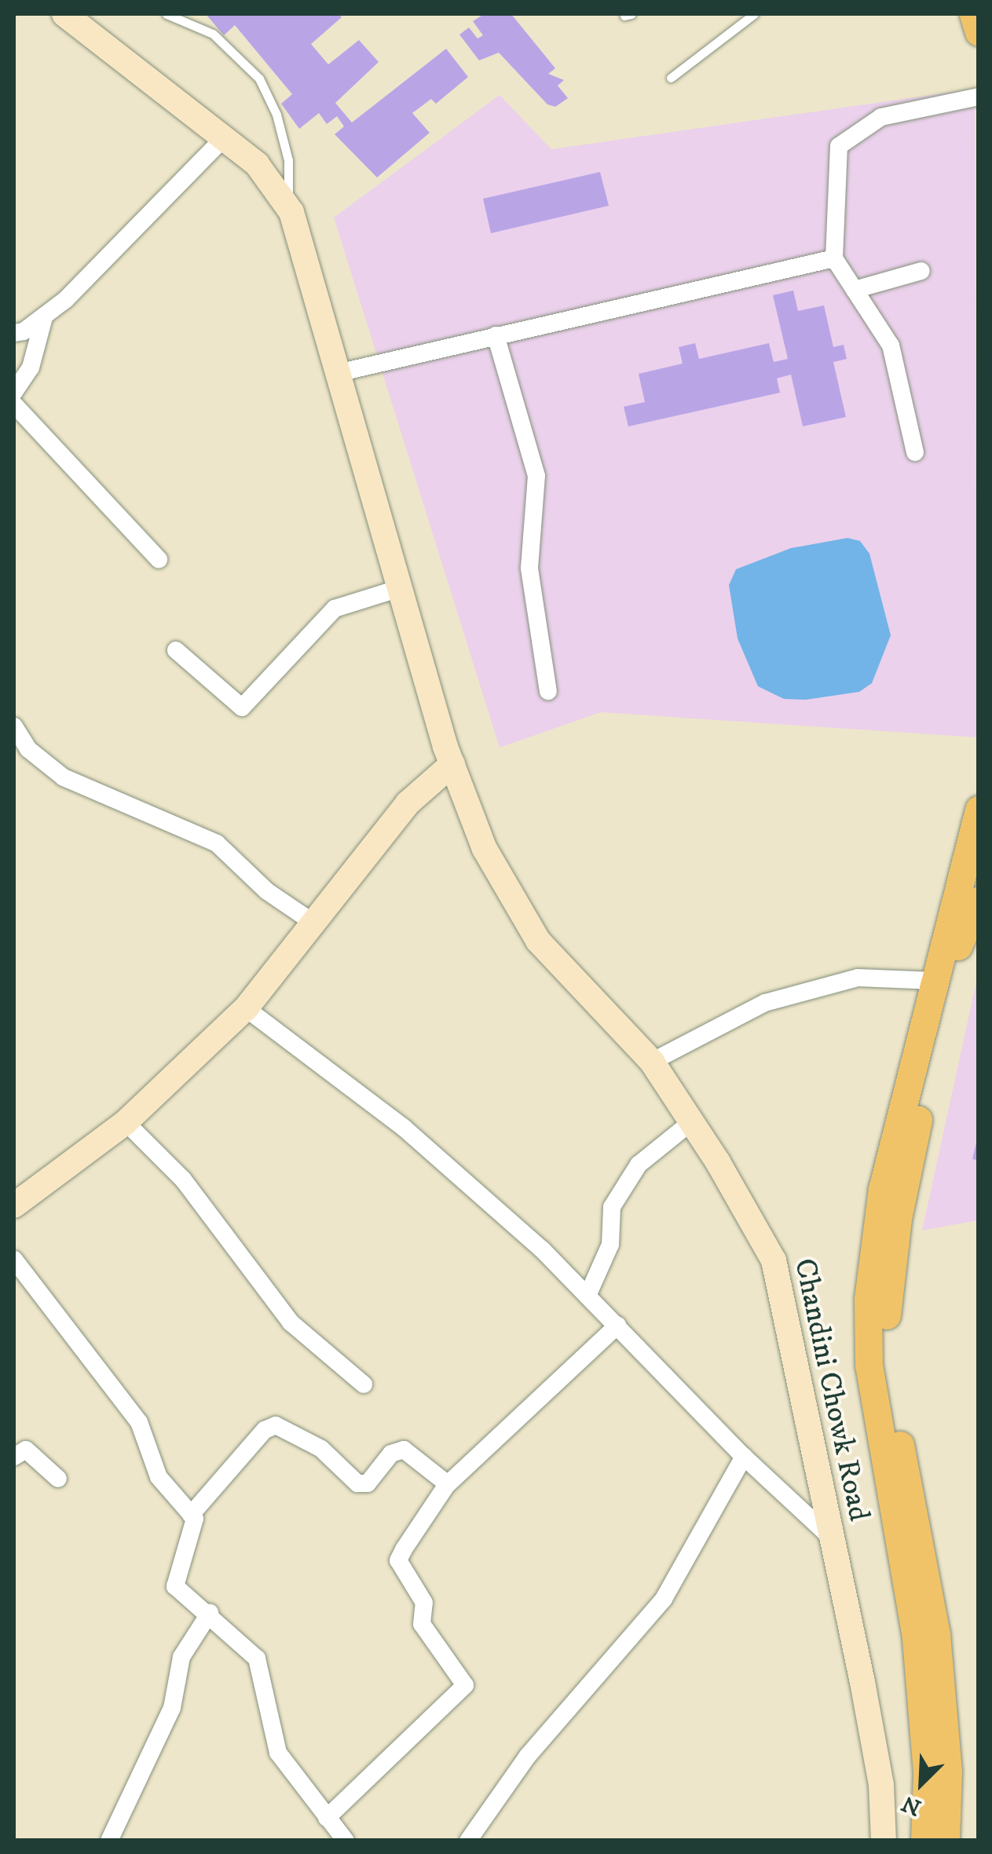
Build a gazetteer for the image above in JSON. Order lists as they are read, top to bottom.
{
  "streets": {
    "main road": ["Chandini Chowk Road"]
  },
  "north": "bottom left"
}
